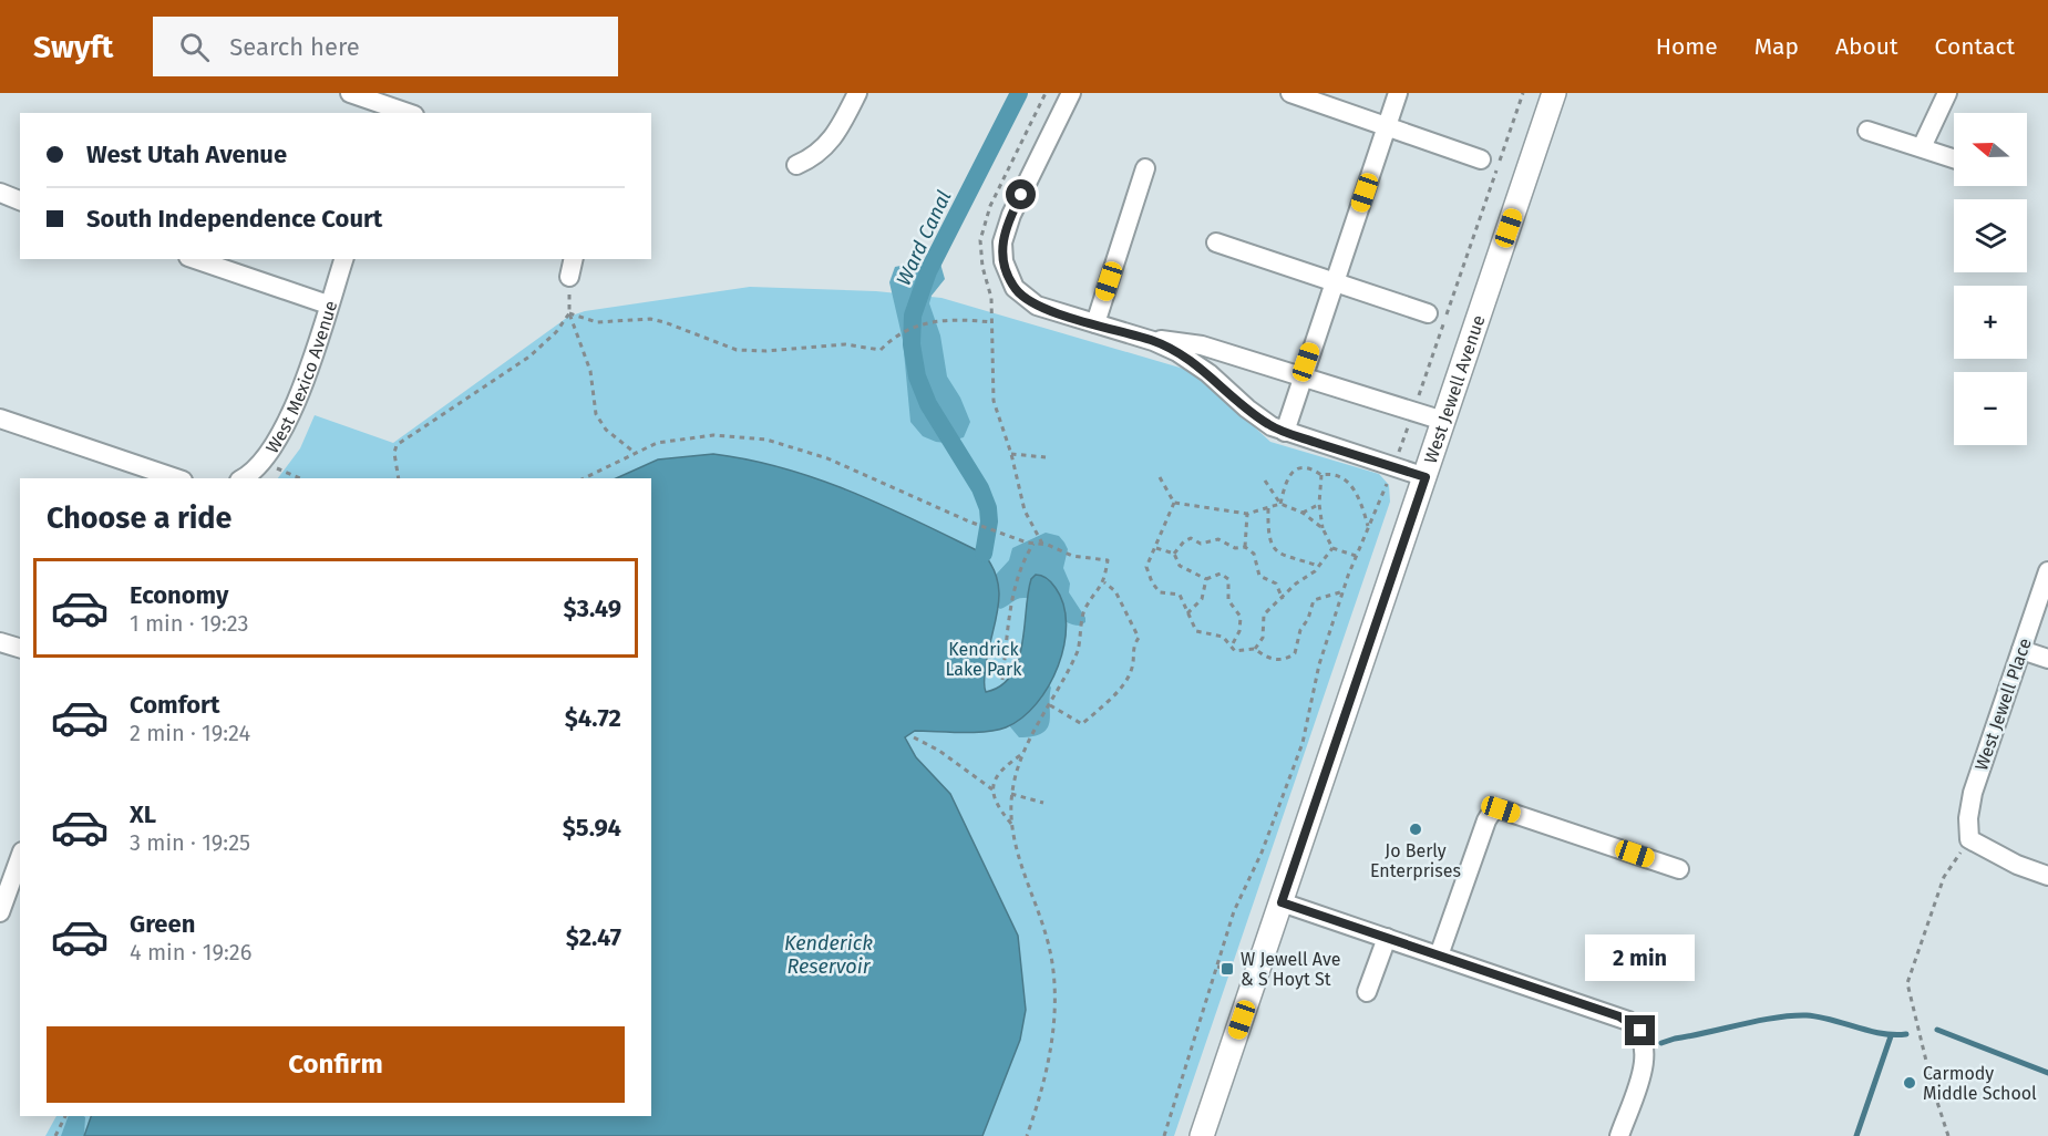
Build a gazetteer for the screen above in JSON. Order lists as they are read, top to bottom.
{
  "streets": {
    "main road": ["West Jewell Avenue"],
    "street": ["West Mexico Avenue", "West Jewell Place"]
  },
  "water": ["Ward Canal", "Kenderick Reservoir"],
  "parks": ["Kendrick Lake Park"],
  "places": {
    "other": ["Jo Berly Enterprises", "Carmody Middle School"],
    "transit": ["W Jewell Ave & S Hoyt St"]
  },
  "north": "left",
  "page": {
    "header": "Swyft",
    "search": "Search here",
    "nav": [
      "Home",
      "Map",
      "About",
      "Contact"
    ],
    "map_buttons": ["+", "−"],
    "banner": ["West Utah Avenue", "South Independence Court"],
    "heading": "Choose a ride",
    "list": [
      {
        "name": "Economy",
        "note": "1 min · 19:23",
        "value": "$3.49"
      },
      {
        "name": "Comfort",
        "note": "2 min · 19:24",
        "value": "$4.72"
      },
      {
        "name": "XL",
        "note": "3 min · 19:25",
        "value": "$5.94"
      },
      {
        "name": "Green",
        "note": "4 min · 19:26",
        "value": "$2.47"
      }
    ],
    "bubble": "2 min",
    "buttons": "Confirm"
  }
}
